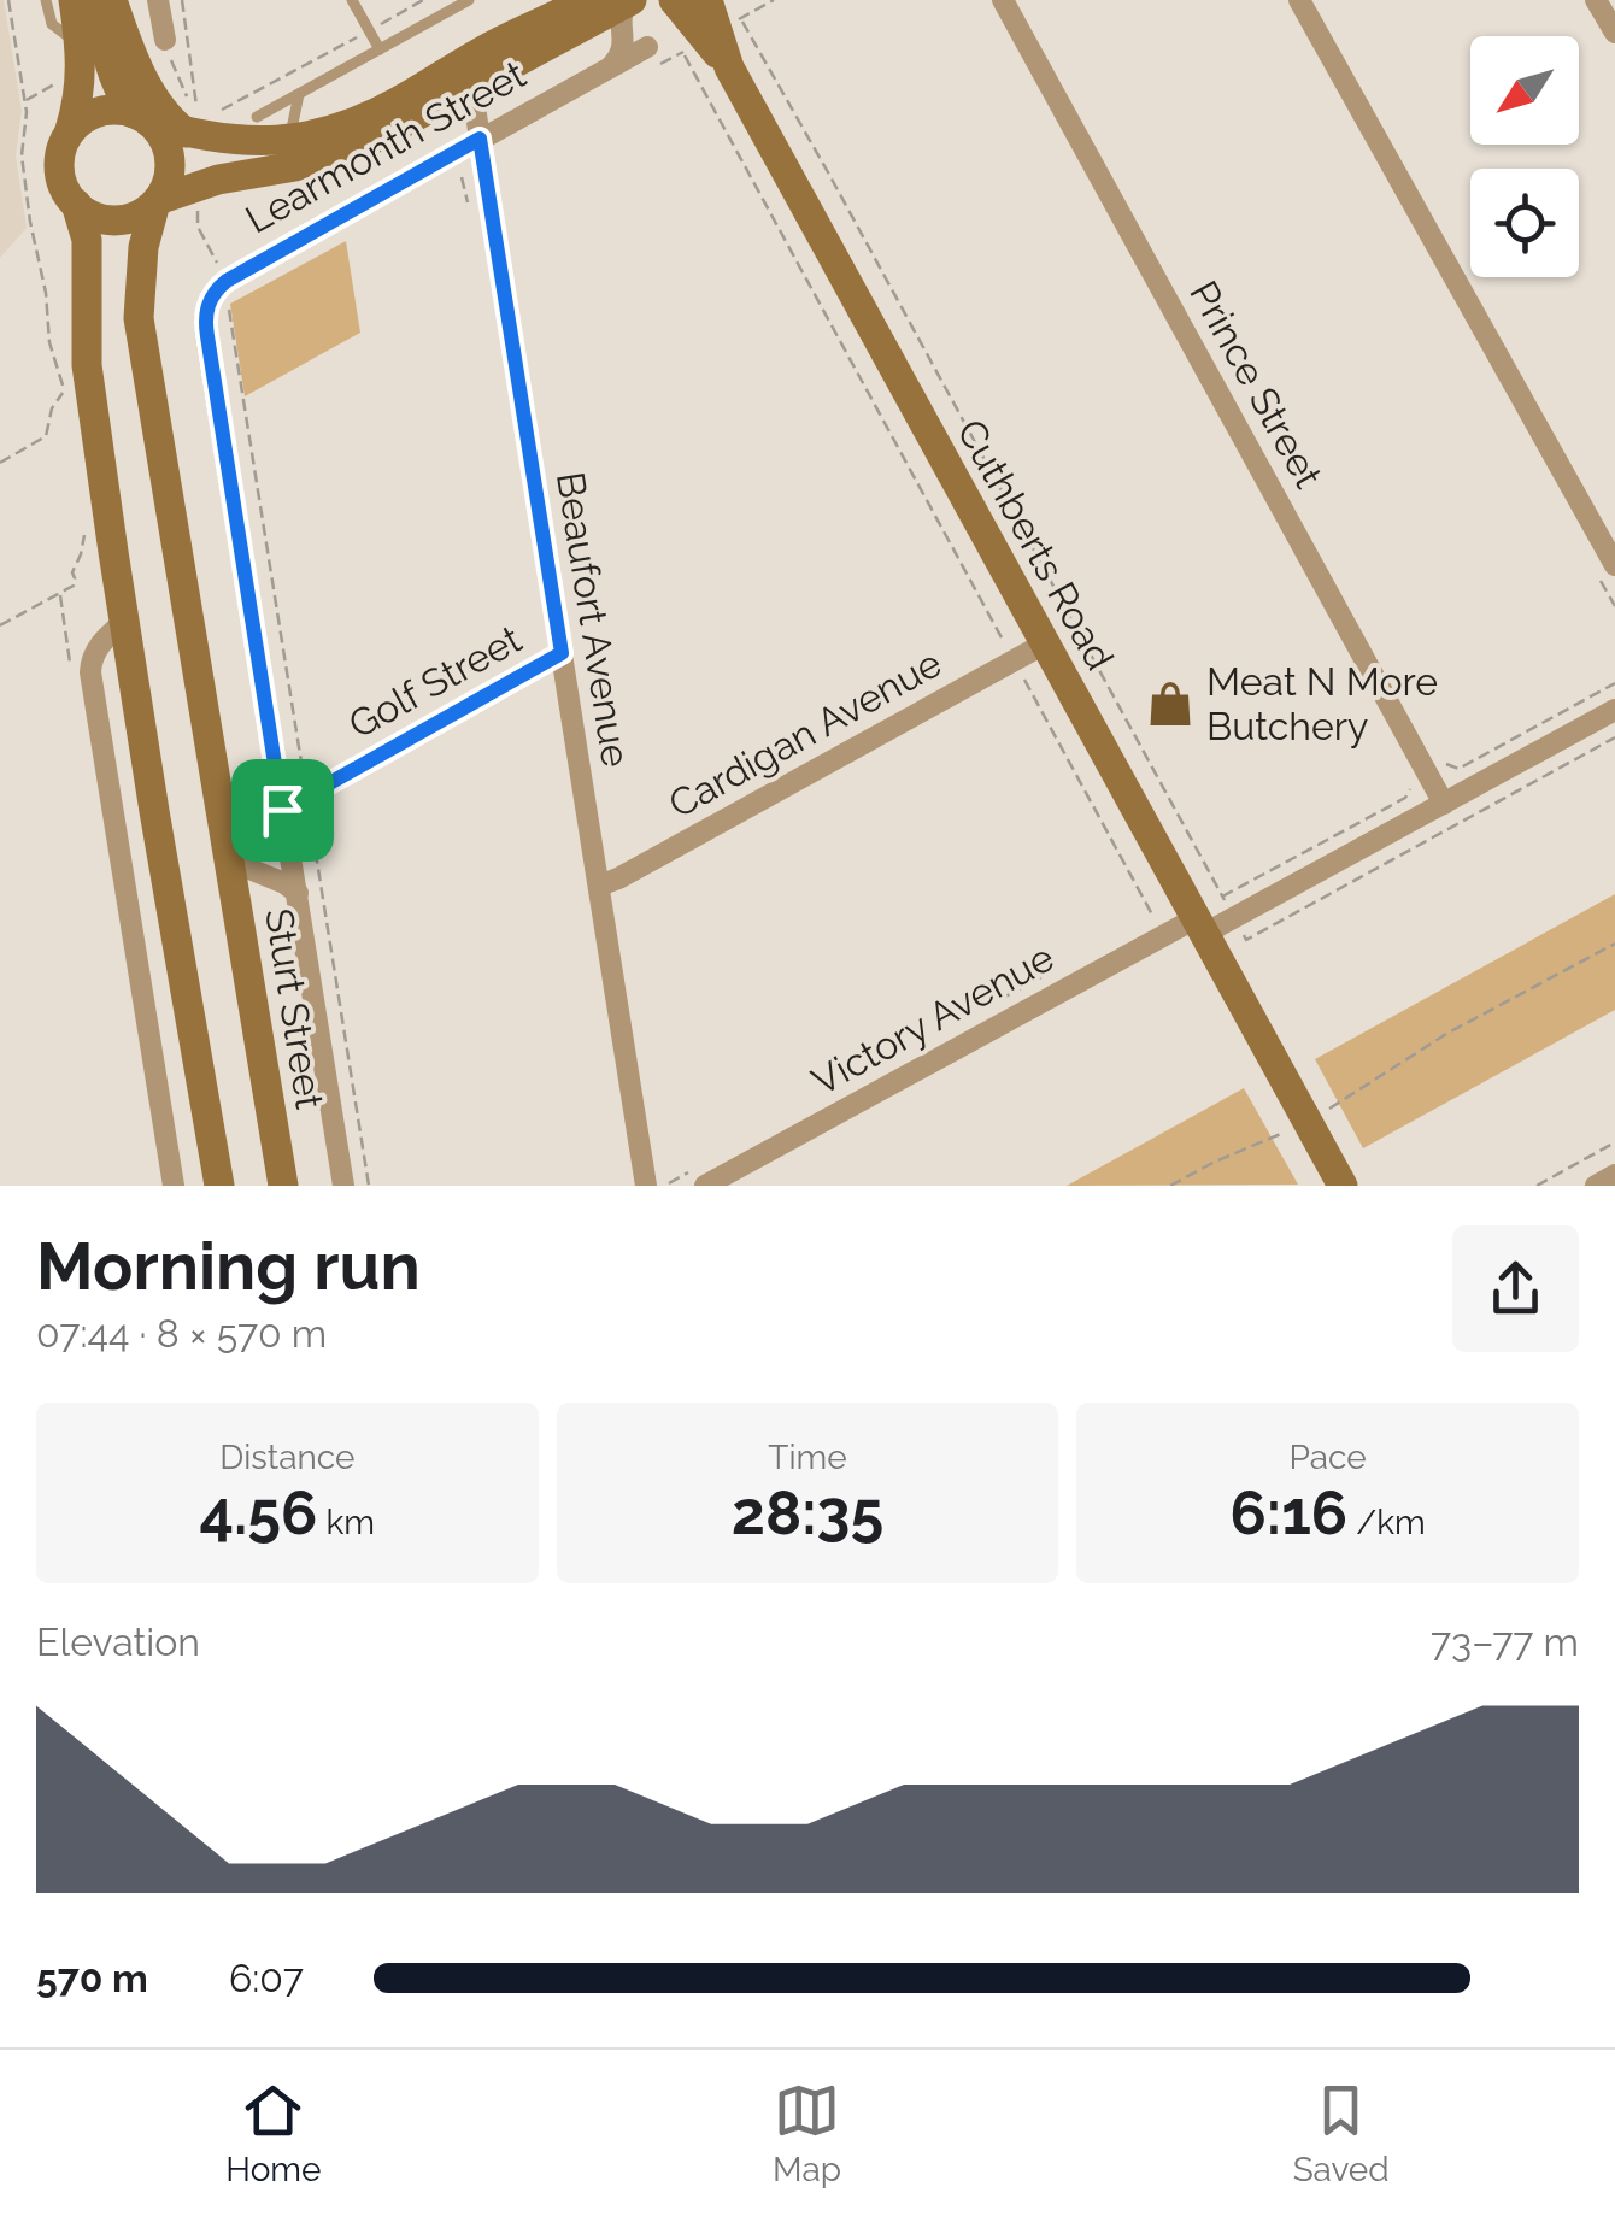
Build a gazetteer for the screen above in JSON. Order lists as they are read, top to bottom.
{
  "streets": {
    "main road": ["Learmonth Street", "Cuthberts Road", "Sturt Street"],
    "street": [
      "Prince Street",
      "Beaufort Avenue",
      "Golf Street",
      "Cardigan Avenue",
      "Victory Avenue"
    ]
  },
  "crossings": [
    ["Learmonth Street", "Beaufort Avenue"],
    ["Learmonth Street", "Sturt Street"],
    ["Prince Street", "Victory Avenue"],
    ["Cuthberts Road", "Cardigan Avenue"],
    ["Cuthberts Road", "Victory Avenue"],
    ["Beaufort Avenue", "Golf Street"],
    ["Beaufort Avenue", "Cardigan Avenue"],
    ["Golf Street", "Sturt Street"]
  ],
  "places": {
    "shop": ["Meat N More Butchery"]
  },
  "north": "bottom left",
  "page": {
    "heading": ["Morning run", "07:44 · 8 × 570 m"],
    "stats": [
      ["Distance", "4.56 km"],
      ["Time", "28:35"],
      ["Pace", "6:16 /km"]
    ],
    "chart": ["Elevation", "73–77 m"],
    "list": [
      {
        "name": "570 m",
        "note": "6:07"
      }
    ],
    "tabs": ["Home", "Map", "Saved"]
  }
}
